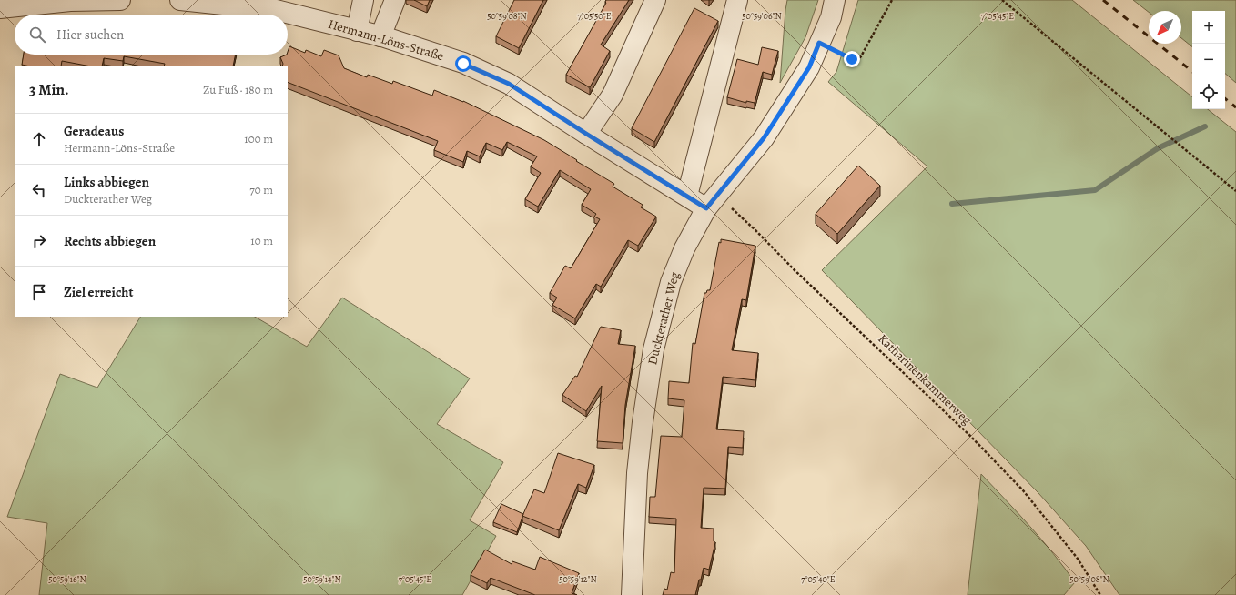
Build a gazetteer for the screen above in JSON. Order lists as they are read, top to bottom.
{
  "streets": {
    "street": ["Hermann-Löns-Straße", "Duckterather Weg"],
    "path": ["Katharinenkammerweg"]
  },
  "crossings": [
    ["Hermann-Löns-Straße", "Duckterather Weg"],
    ["Hermann-Löns-Straße", "Katharinenkammerweg"],
    ["Duckterather Weg", "Katharinenkammerweg"]
  ],
  "north": "bottom left",
  "page": {
    "map_buttons": ["+", "−"],
    "search": "Hier suchen",
    "heading": ["3 Min.", "Zu Fuß · 180 m"],
    "list": [
      ["Geradeaus", "Hermann-Löns-Straße", "100 m"],
      ["Links abbiegen", "Duckterather Weg", "70 m"],
      ["Rechts abbiegen", "10 m"],
      "Ziel erreicht"
    ]
  },
  "coordinates": [
    "50°59'08\"N",
    "7°05'50\"E",
    "50°59'06\"N",
    "7°05'45\"E",
    "7°05'40\"E",
    "50°59'16\"N",
    "50°59'14\"N",
    "50°59'12\"N"
  ]
}
